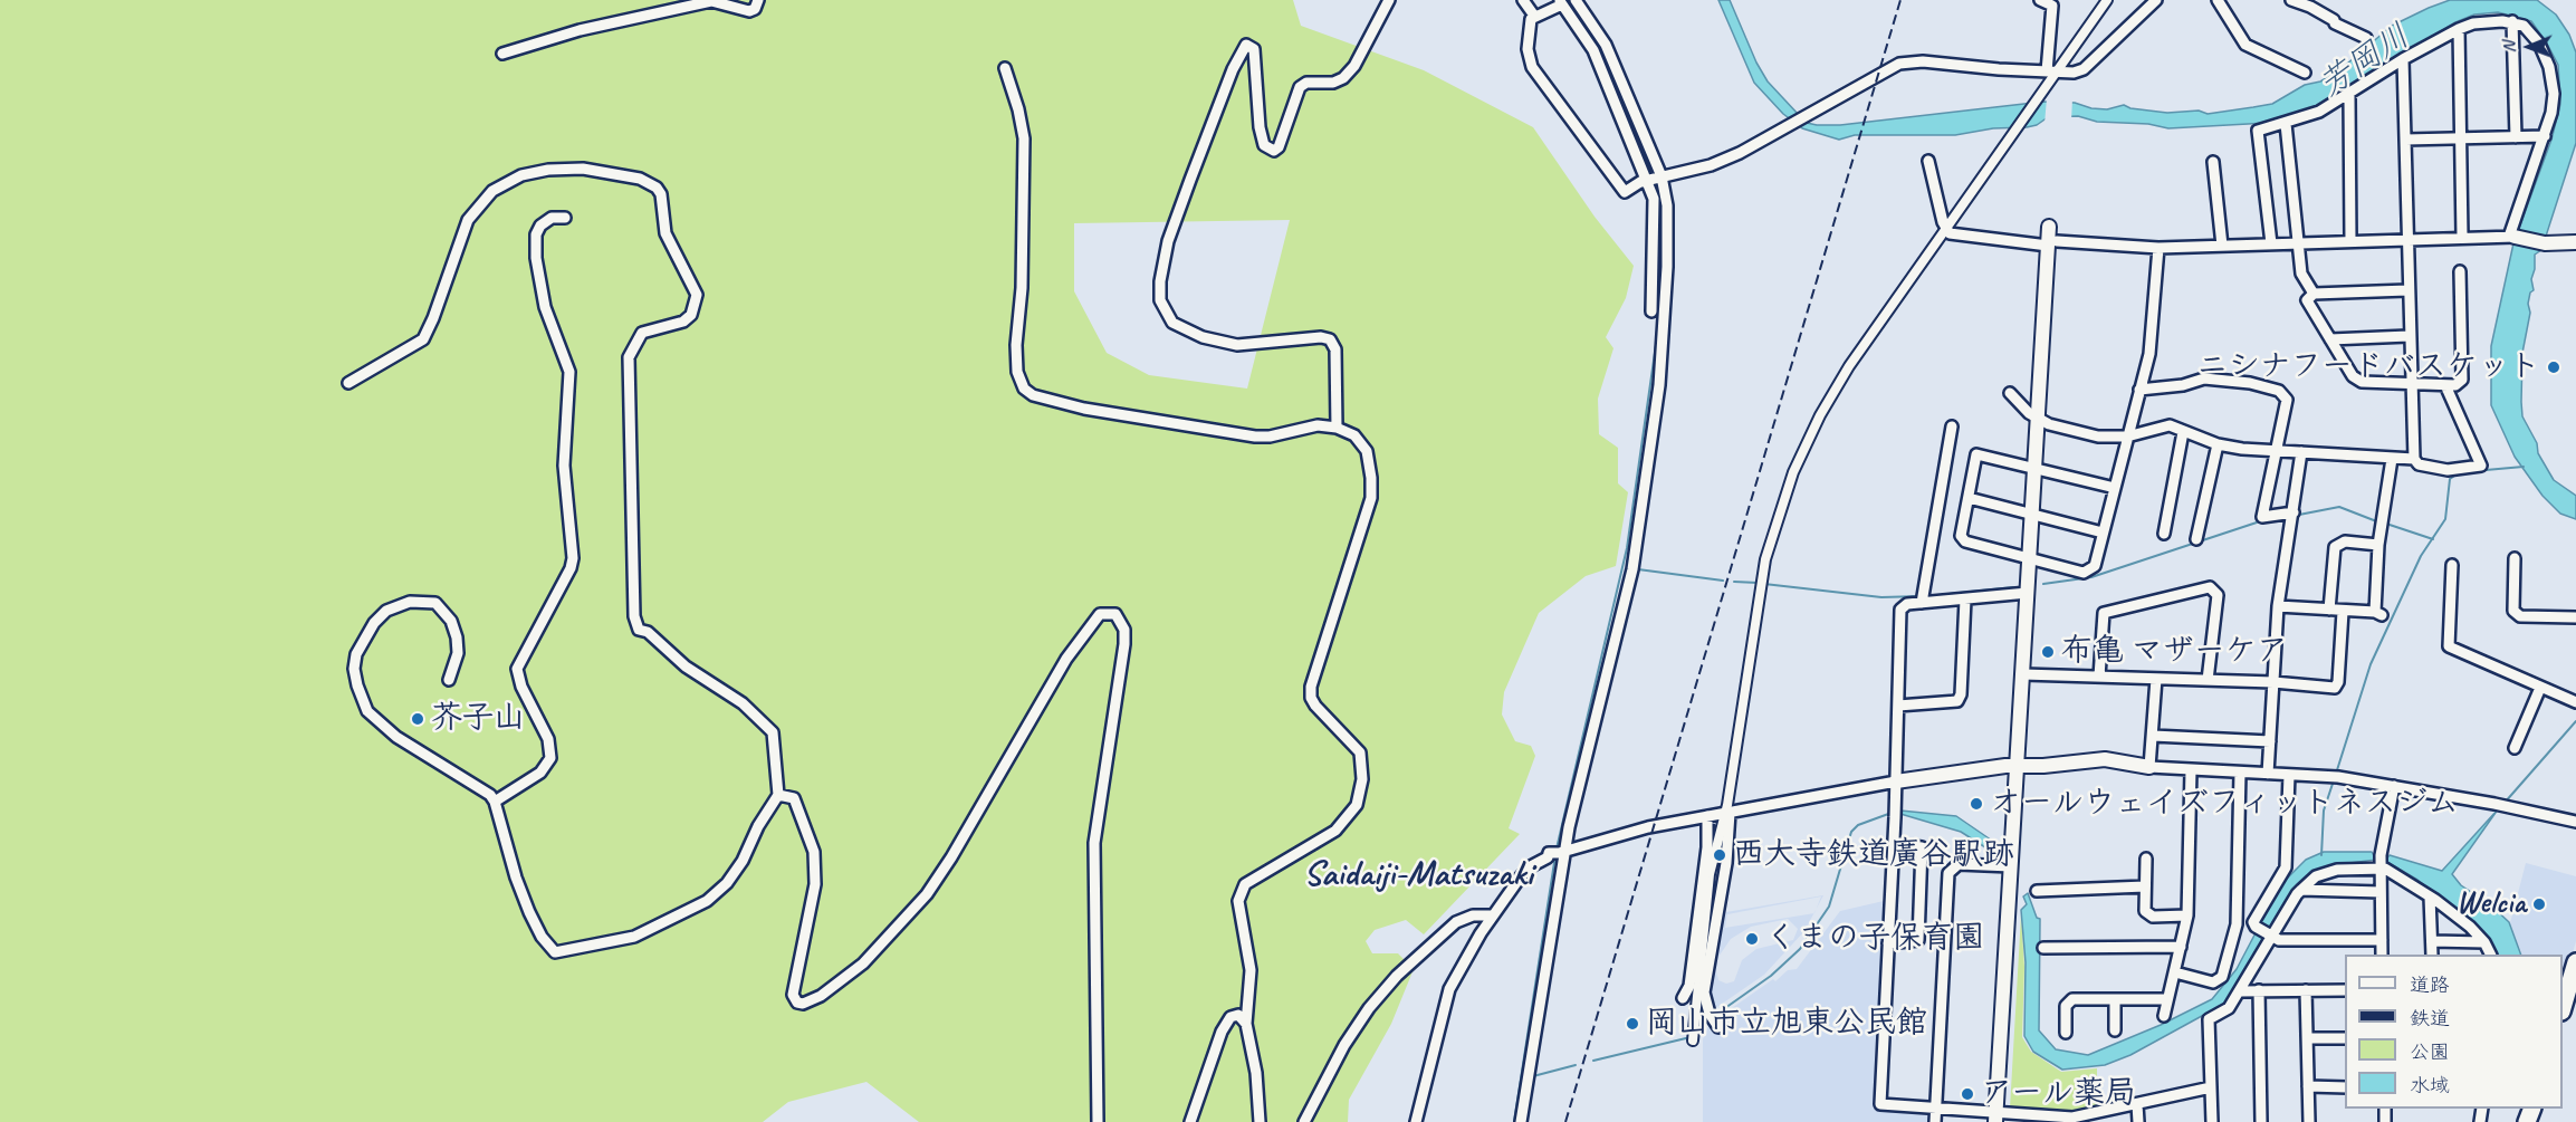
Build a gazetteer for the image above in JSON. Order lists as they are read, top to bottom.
{
  "districts": ["Saidaiji-Matsuzaki"],
  "water": ["芳岡川"],
  "places": [
    "ニシナフードバスケット",
    "布亀 マザーケア",
    "芥子山",
    "オールウェイズフィットネスジム",
    "西大寺鉄道廣谷駅跡",
    "Welcia",
    "くまの子保育園",
    "岡山市立旭東公民館",
    "アール薬局"
  ],
  "legend": [
    "道路",
    "鉄道",
    "公園",
    "水域"
  ],
  "north": "left"
}
